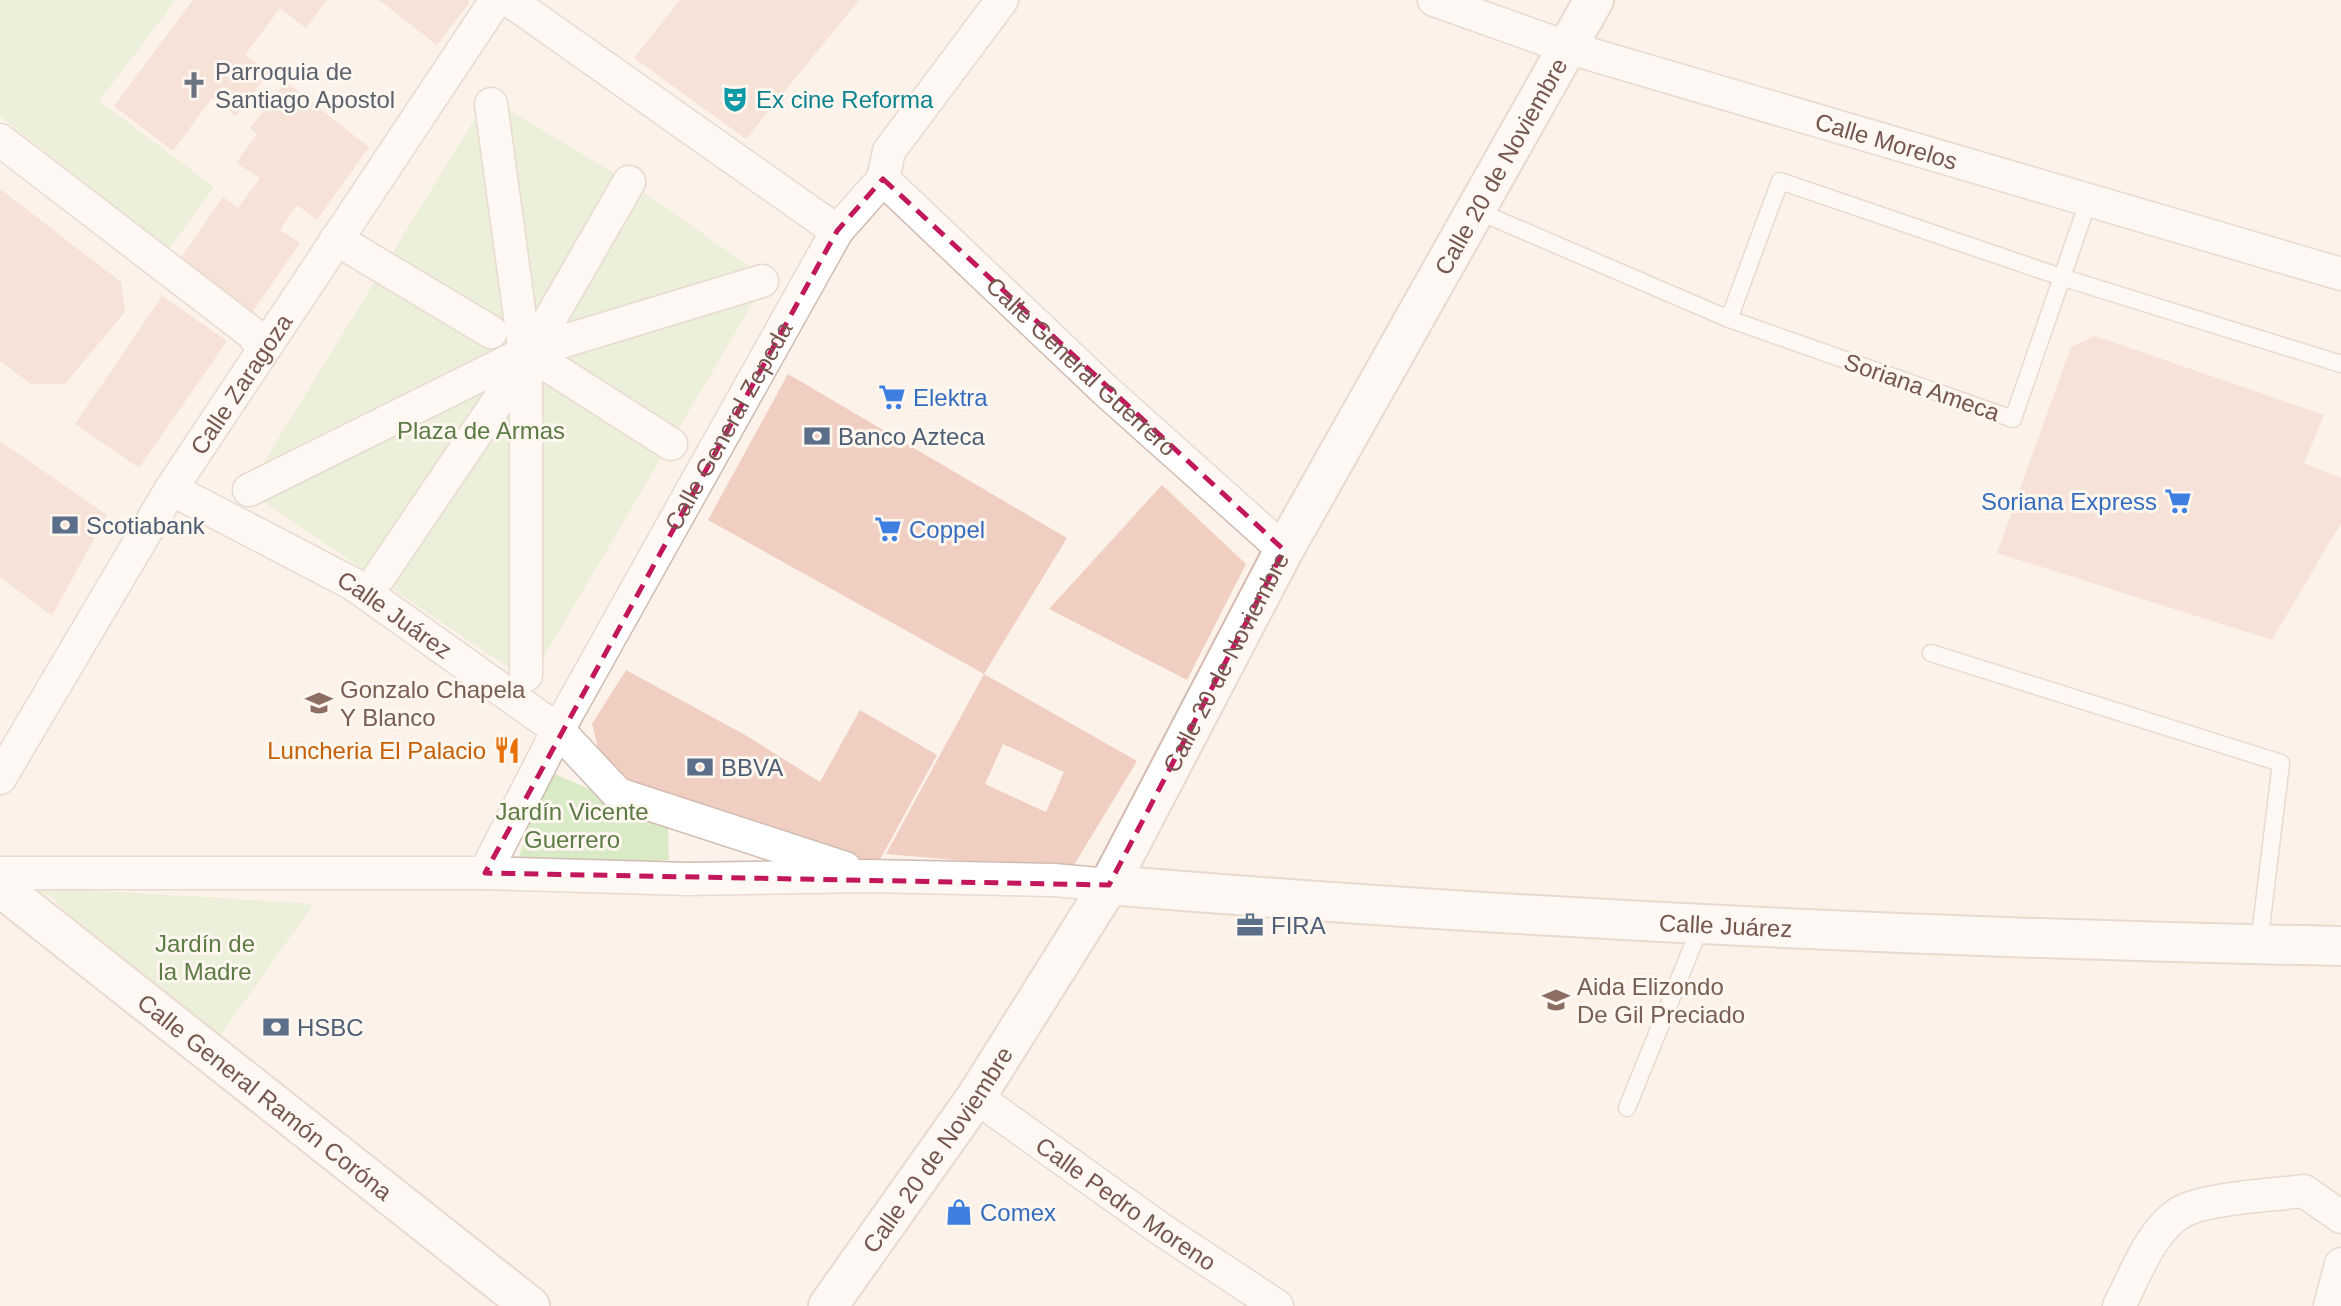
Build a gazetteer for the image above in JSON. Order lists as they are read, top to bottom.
{
  "streets": {
    "street": [
      "Calle Morelos",
      "Calle 20 de Noviembre",
      "Calle General Guerrero",
      "Calle Zaragoza",
      "Calle General Zepeda",
      "Calle Juárez",
      "Calle General Ramón Coróna",
      "Calle Pedro Moreno"
    ],
    "lane": ["Soriana Ameca"]
  },
  "crossings": [
    ["Calle Morelos", "Calle 20 de Noviembre"],
    ["Calle Morelos", "Soriana Ameca"],
    ["Calle 20 de Noviembre", "Calle General Guerrero"],
    ["Calle 20 de Noviembre", "Soriana Ameca"],
    ["Calle 20 de Noviembre", "Calle Juárez"],
    ["Calle 20 de Noviembre", "Calle Pedro Moreno"],
    ["Calle General Guerrero", "Calle General Zepeda"],
    ["Calle Zaragoza", "Calle Juárez"],
    ["Calle General Zepeda", "Calle Juárez"]
  ],
  "parks": ["Plaza de Armas", "Jardín Vicente Guerrero", "Jardín de la Madre"],
  "places": {
    "church": ["Parroquia de Santiago Apostol"],
    "theatre": ["Ex cine Reforma"],
    "supermarket": ["Elektra", "Soriana Express", "Coppel"],
    "bank": [
      "Banco Azteca",
      "Scotiabank",
      "BBVA",
      "HSBC"
    ],
    "school or university": ["Gonzalo Chapela Y Blanco", "Aida Elizondo De Gil Preciado"],
    "restaurant": ["Luncheria El Palacio"],
    "office": ["FIRA"],
    "shop": ["Comex"]
  }
}
